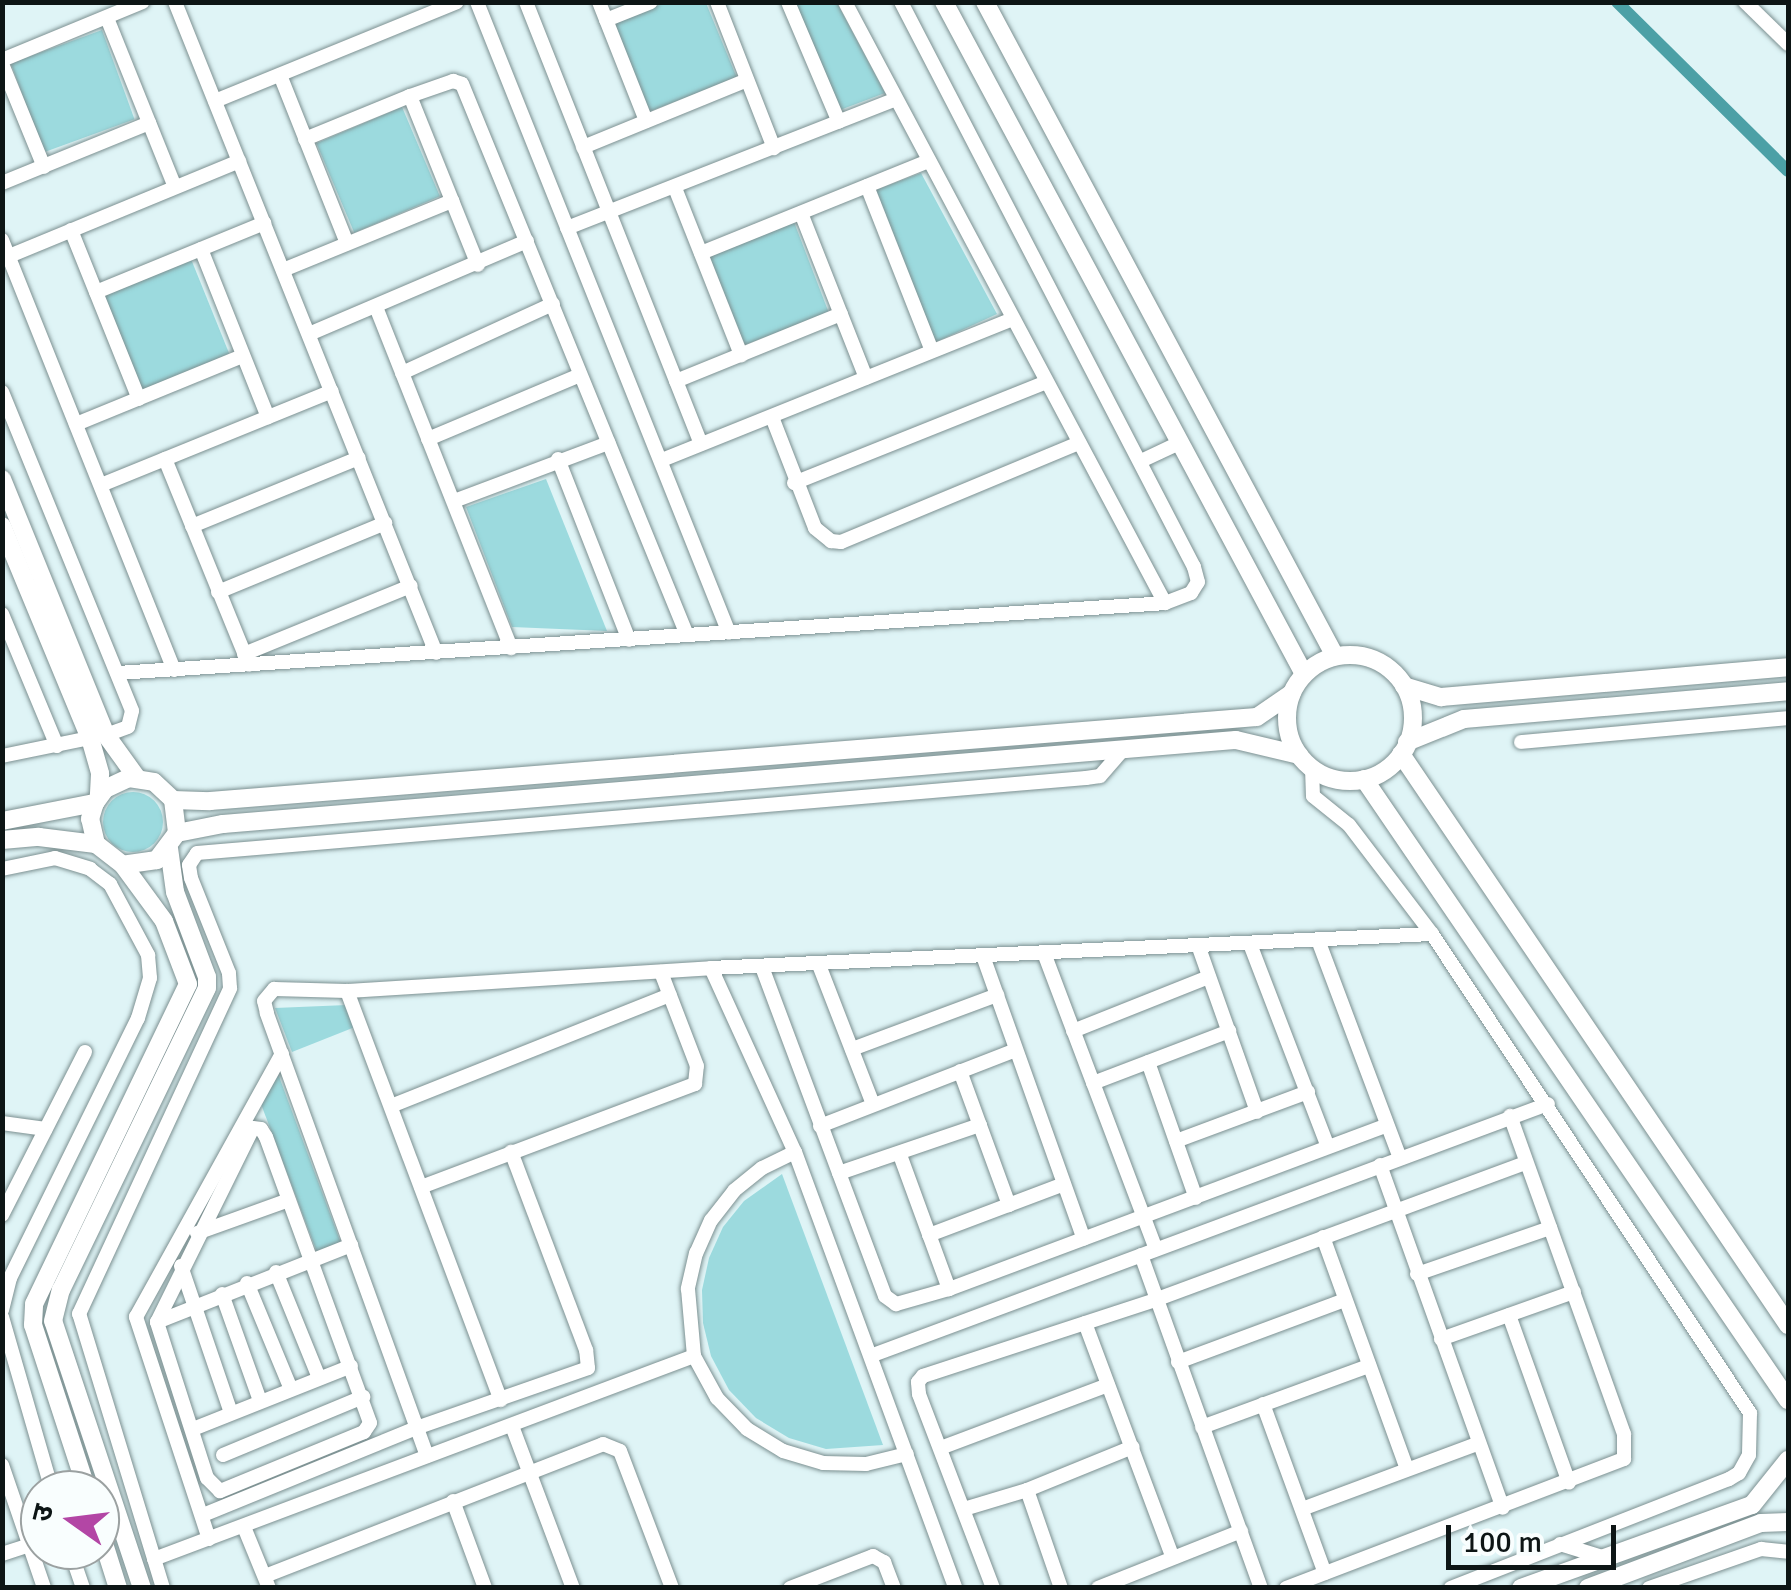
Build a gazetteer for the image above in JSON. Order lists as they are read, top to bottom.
{
  "scale_bar": "100 m",
  "north": "left"
}
